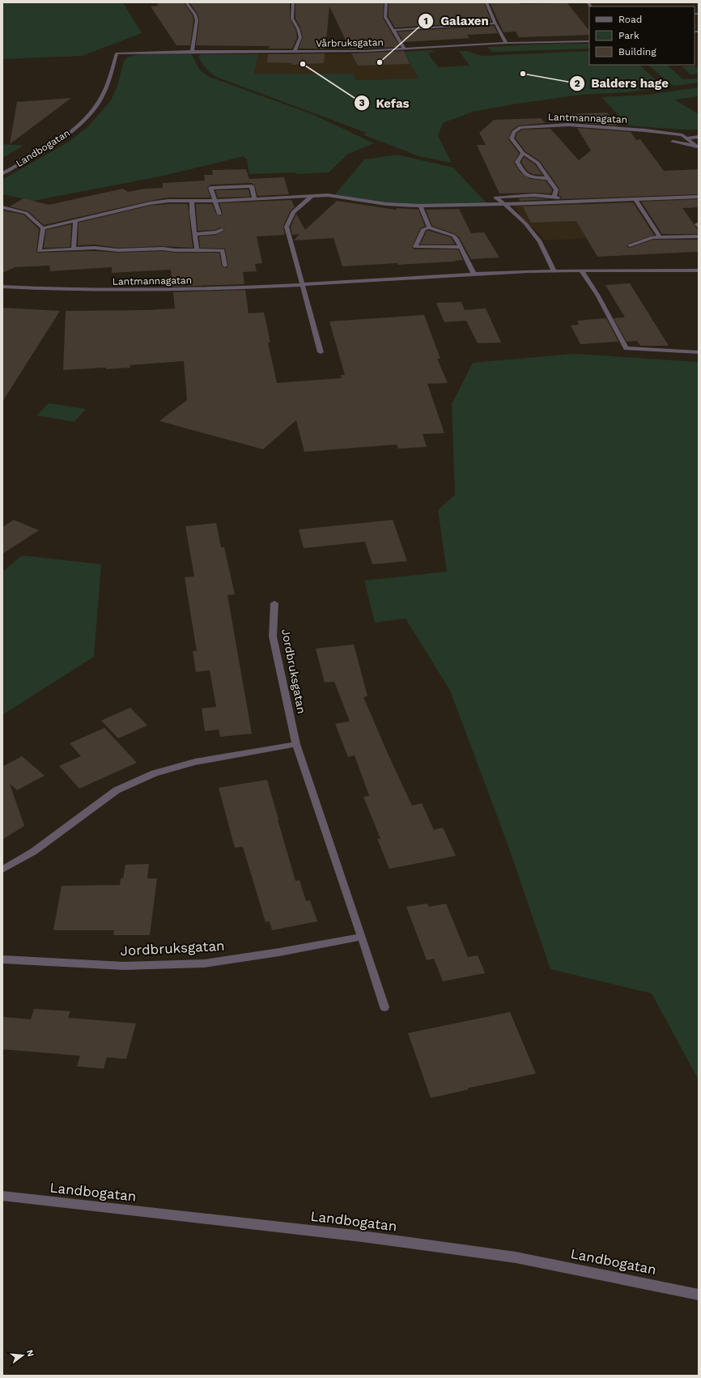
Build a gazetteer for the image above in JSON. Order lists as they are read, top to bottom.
{
  "streets": {
    "street": [
      "Vårbruksgatan",
      "Lantmannagatan",
      "Landbogatan",
      "Jordbruksgatan"
    ]
  },
  "crossings": [
    ["Vårbruksgatan", "Landbogatan"]
  ],
  "places": ["Galaxen", "Kefas", "Balders hage"],
  "legend": ["Road", "Park", "Building"],
  "north": "right"
}
